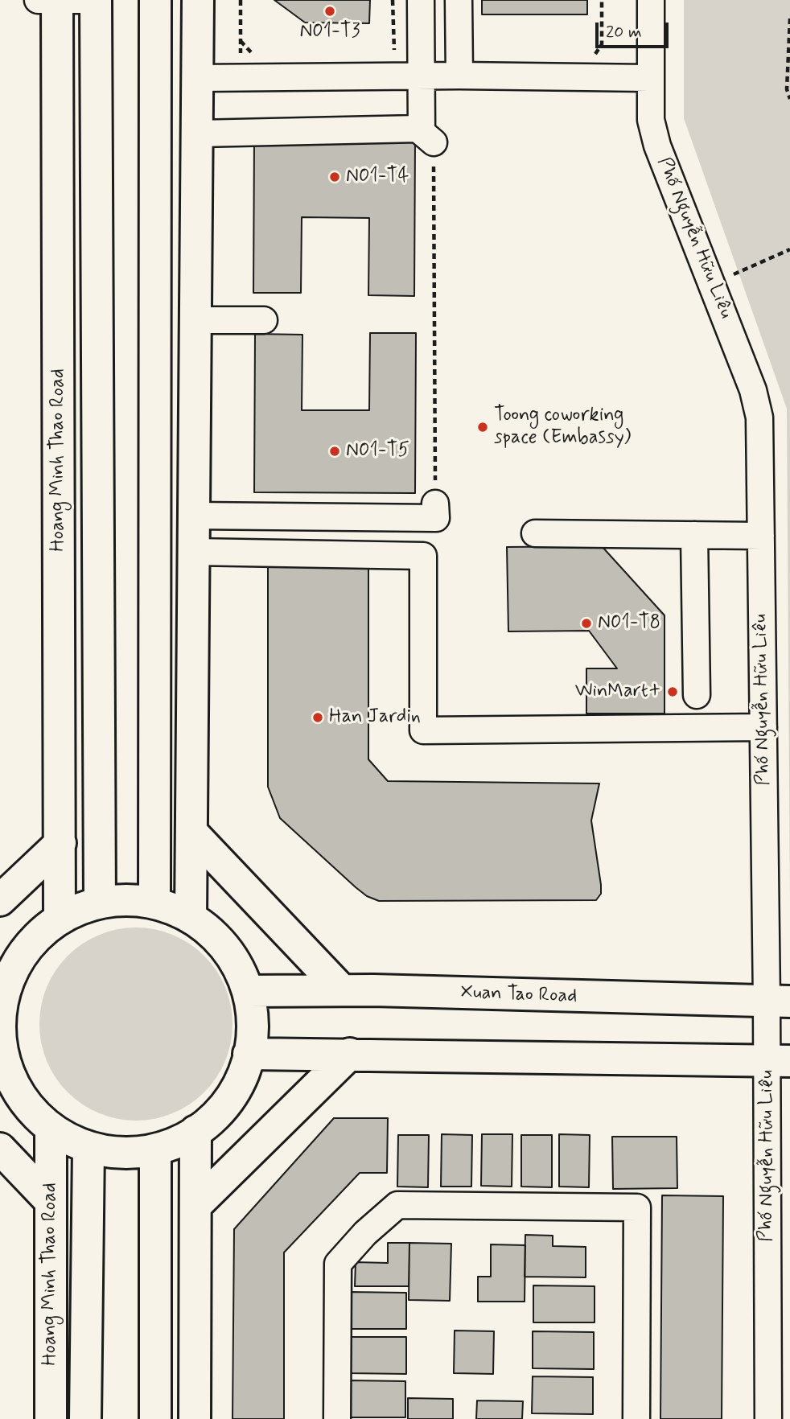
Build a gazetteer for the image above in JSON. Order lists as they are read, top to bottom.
{
  "streets": {
    "main road": ["Hoang Minh Thao Road", "Xuan Tao Road"],
    "street": ["Phố Nguyễn Hữu Liêu"]
  },
  "crossings": [
    ["Phố Nguyễn Hữu Liêu", "Xuan Tao Road"]
  ],
  "places": [
    "N01-T3",
    "N01-T4",
    "Toong coworking space (Embassy)",
    "N01-T5",
    "N01-T8",
    "WinMart+",
    "Han Jardin"
  ],
  "scale_bar": "20 m"
}
